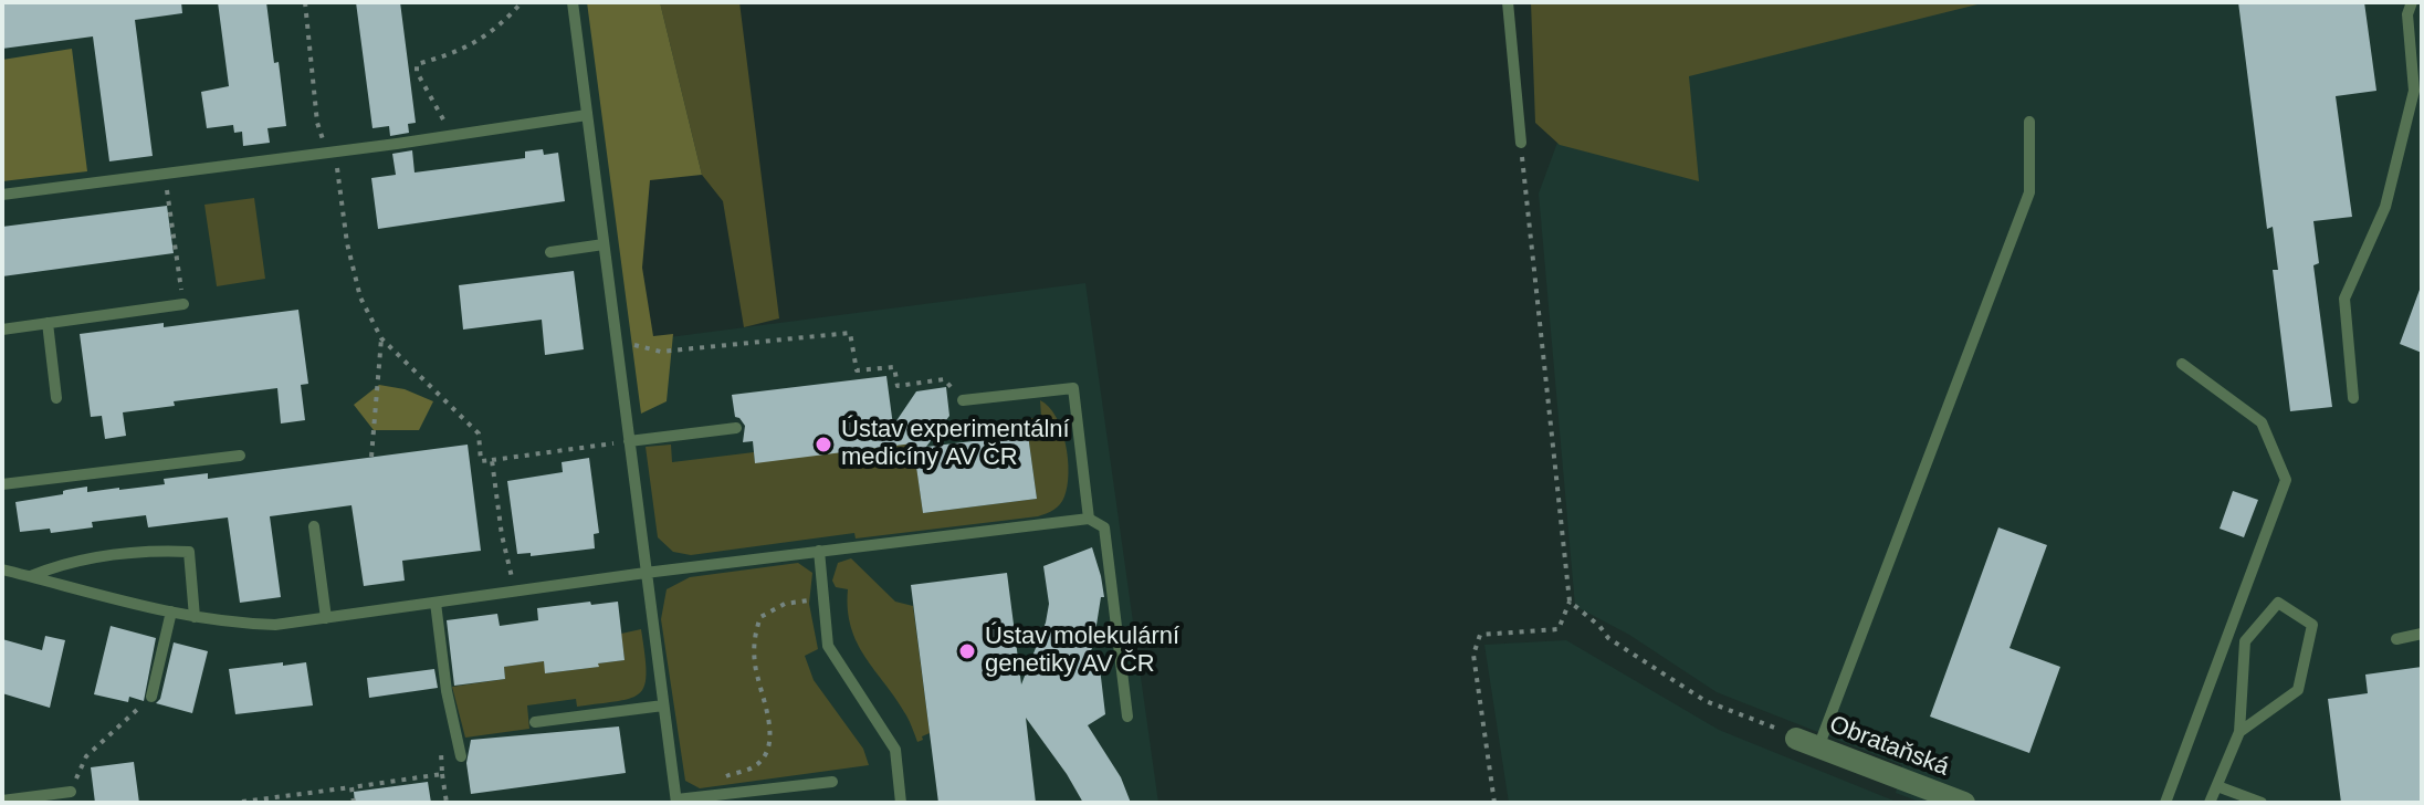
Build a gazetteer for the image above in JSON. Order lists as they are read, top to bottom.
{
  "streets": {
    "street": ["Obrataňská"]
  },
  "places": ["Ústav experimentální medicíny AV ČR", "Ústav molekulární genetiky AV ČR"]
}
